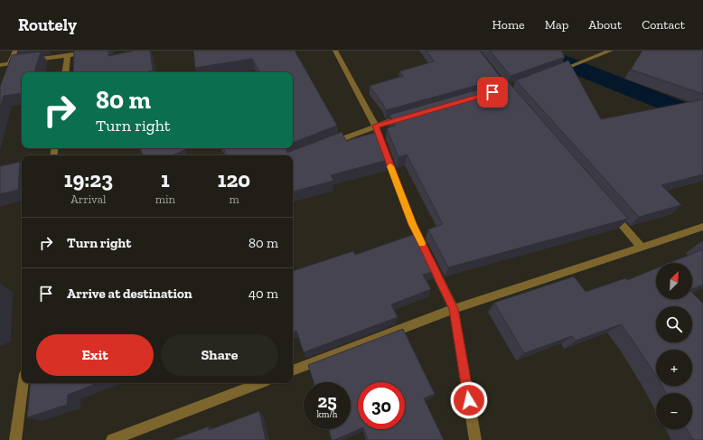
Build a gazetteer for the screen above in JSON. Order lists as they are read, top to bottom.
{
  "north": "top right",
  "page": {
    "header": "Routely",
    "nav": [
      "Home",
      "Map",
      "About",
      "Contact"
    ],
    "turn": ["80 m", "Turn right"],
    "eta": [
      "19:23",
      "Arrival",
      "1",
      "min",
      "120",
      "m"
    ],
    "list": [
      {
        "name": "Turn right",
        "value": "80 m"
      },
      {
        "name": "Arrive at destination",
        "value": "40 m"
      }
    ],
    "map_buttons": ["+", "−"],
    "buttons": ["Exit", "Share"],
    "speed": "25 km/h",
    "limit": "30"
  }
}
